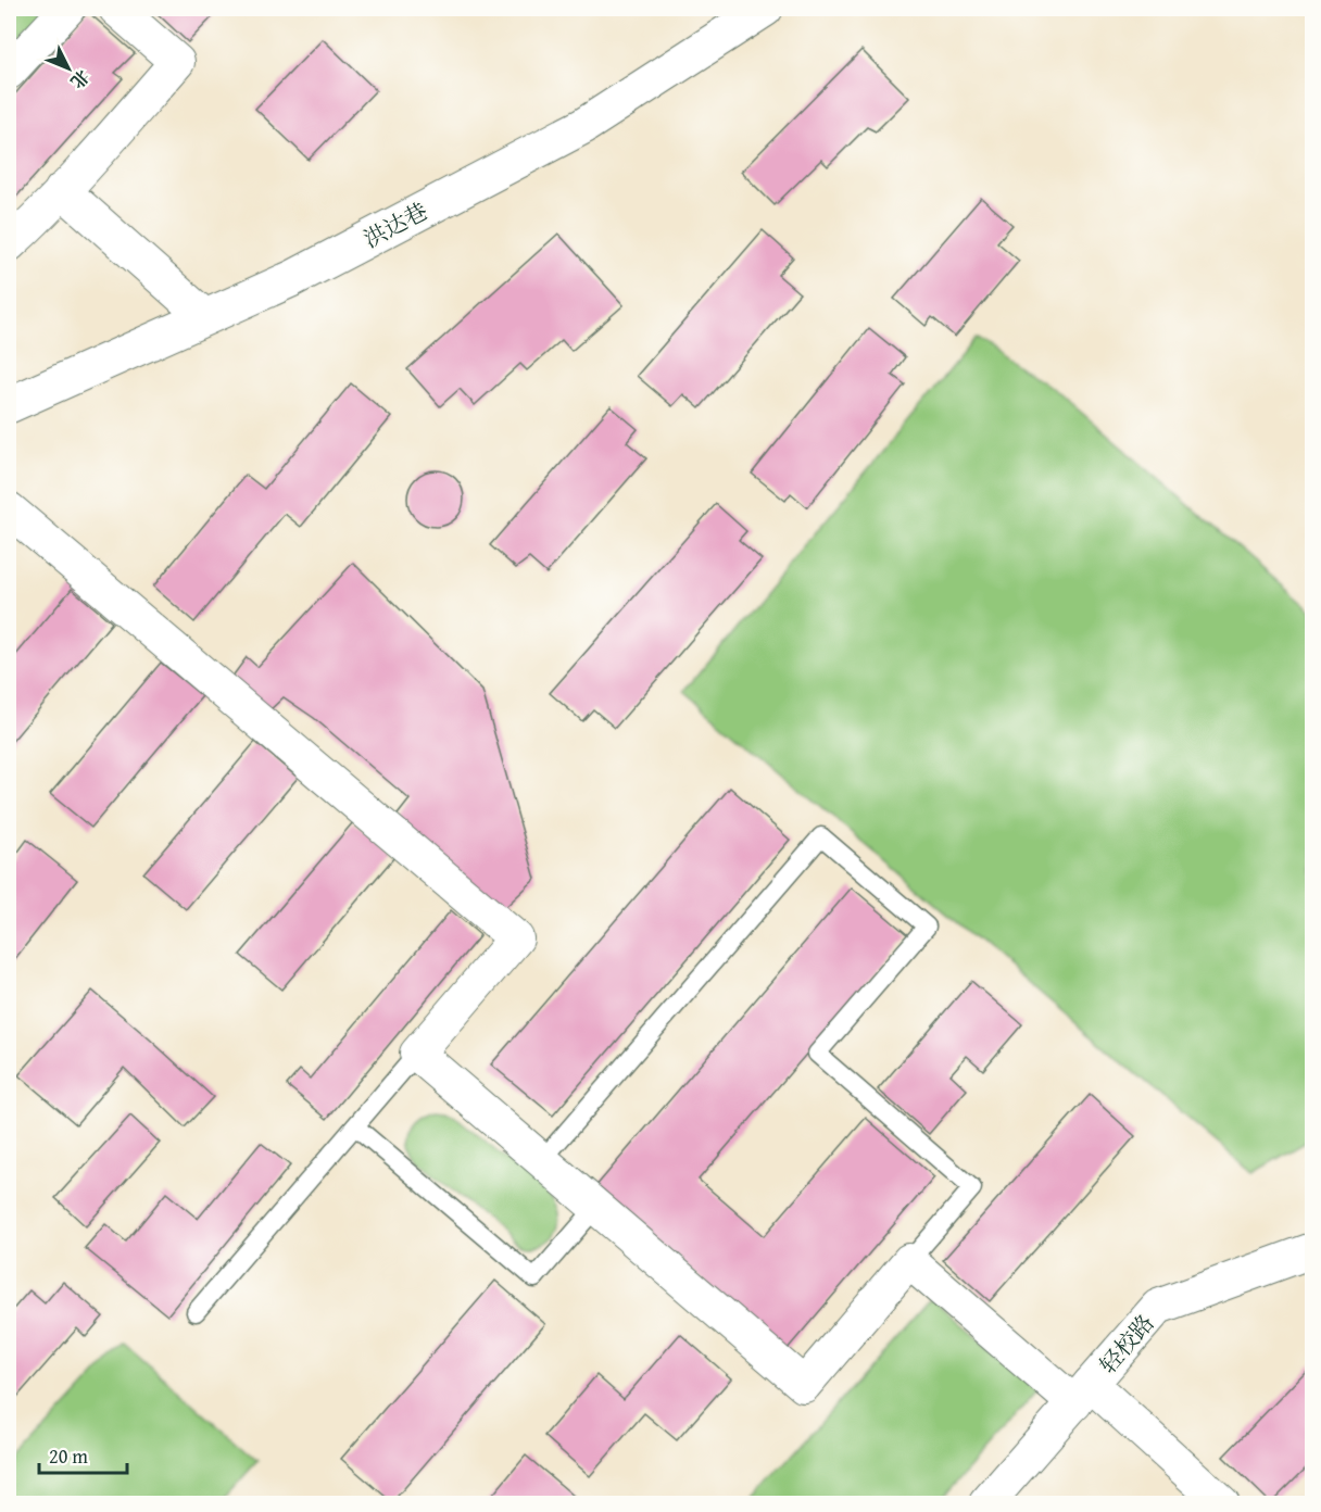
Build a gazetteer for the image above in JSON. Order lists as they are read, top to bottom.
{
  "streets": {
    "street": ["洪达巷", "轻校路"]
  },
  "scale_bar": "20 m",
  "north": "bottom right"
}
